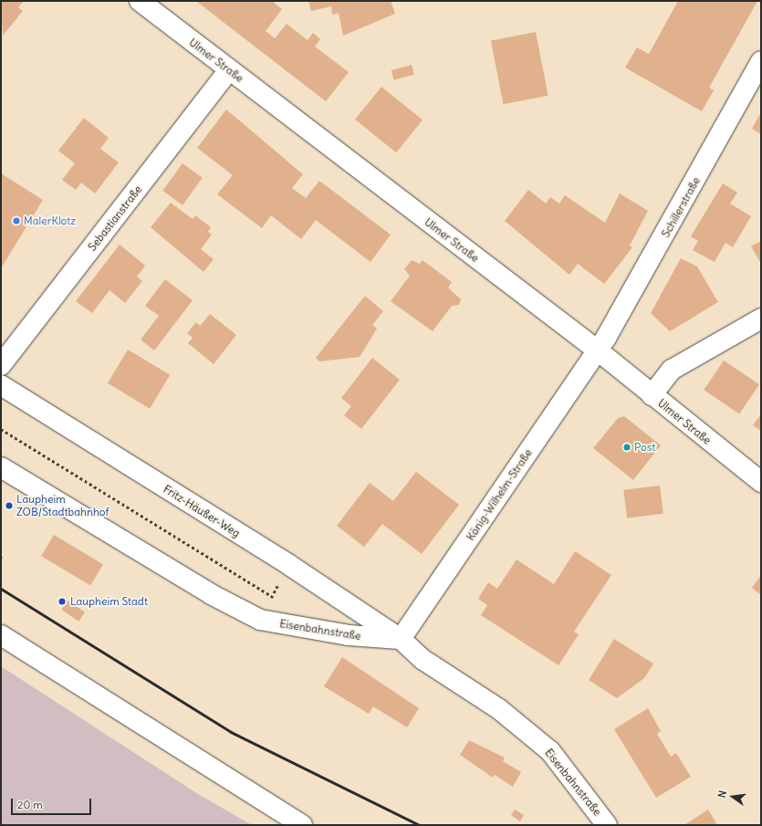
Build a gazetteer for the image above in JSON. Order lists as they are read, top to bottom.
{
  "streets": {
    "street": [
      "Ulmer Straße",
      "Schillerstraße",
      "Sebastianstraße",
      "König-Wilhelm-Straße",
      "Fritz-Häußer-Weg",
      "Eisenbahnstraße"
    ]
  },
  "crossings": [
    ["Ulmer Straße", "Schillerstraße"],
    ["Ulmer Straße", "Sebastianstraße"],
    ["Ulmer Straße", "König-Wilhelm-Straße"],
    ["Schillerstraße", "König-Wilhelm-Straße"],
    ["König-Wilhelm-Straße", "Fritz-Häußer-Weg"],
    ["König-Wilhelm-Straße", "Eisenbahnstraße"],
    ["Fritz-Häußer-Weg", "Eisenbahnstraße"]
  ],
  "places": [
    "MalerKlotz",
    "Post",
    "Laupheim ZOB/Stadtbahnhof",
    "Laupheim Stadt"
  ],
  "scale_bar": "20 m",
  "north": "left"
}
